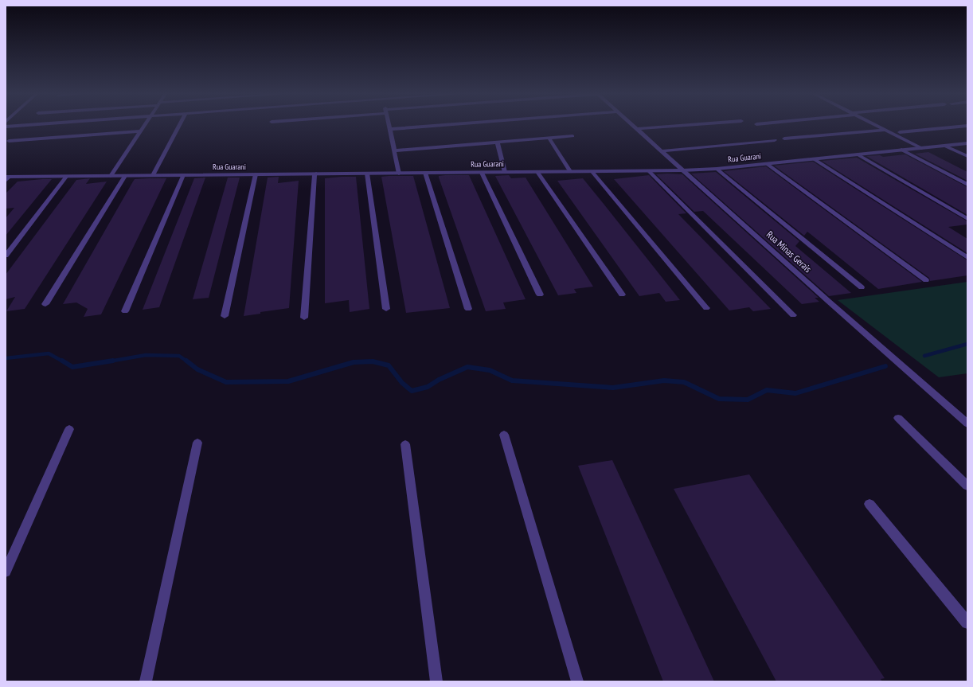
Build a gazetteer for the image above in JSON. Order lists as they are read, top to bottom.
{
  "streets": {
    "street": ["Rua Guarani", "Rua Minas Gerais"]
  },
  "crossings": [
    ["Rua Guarani", "Rua Minas Gerais"]
  ]
}
